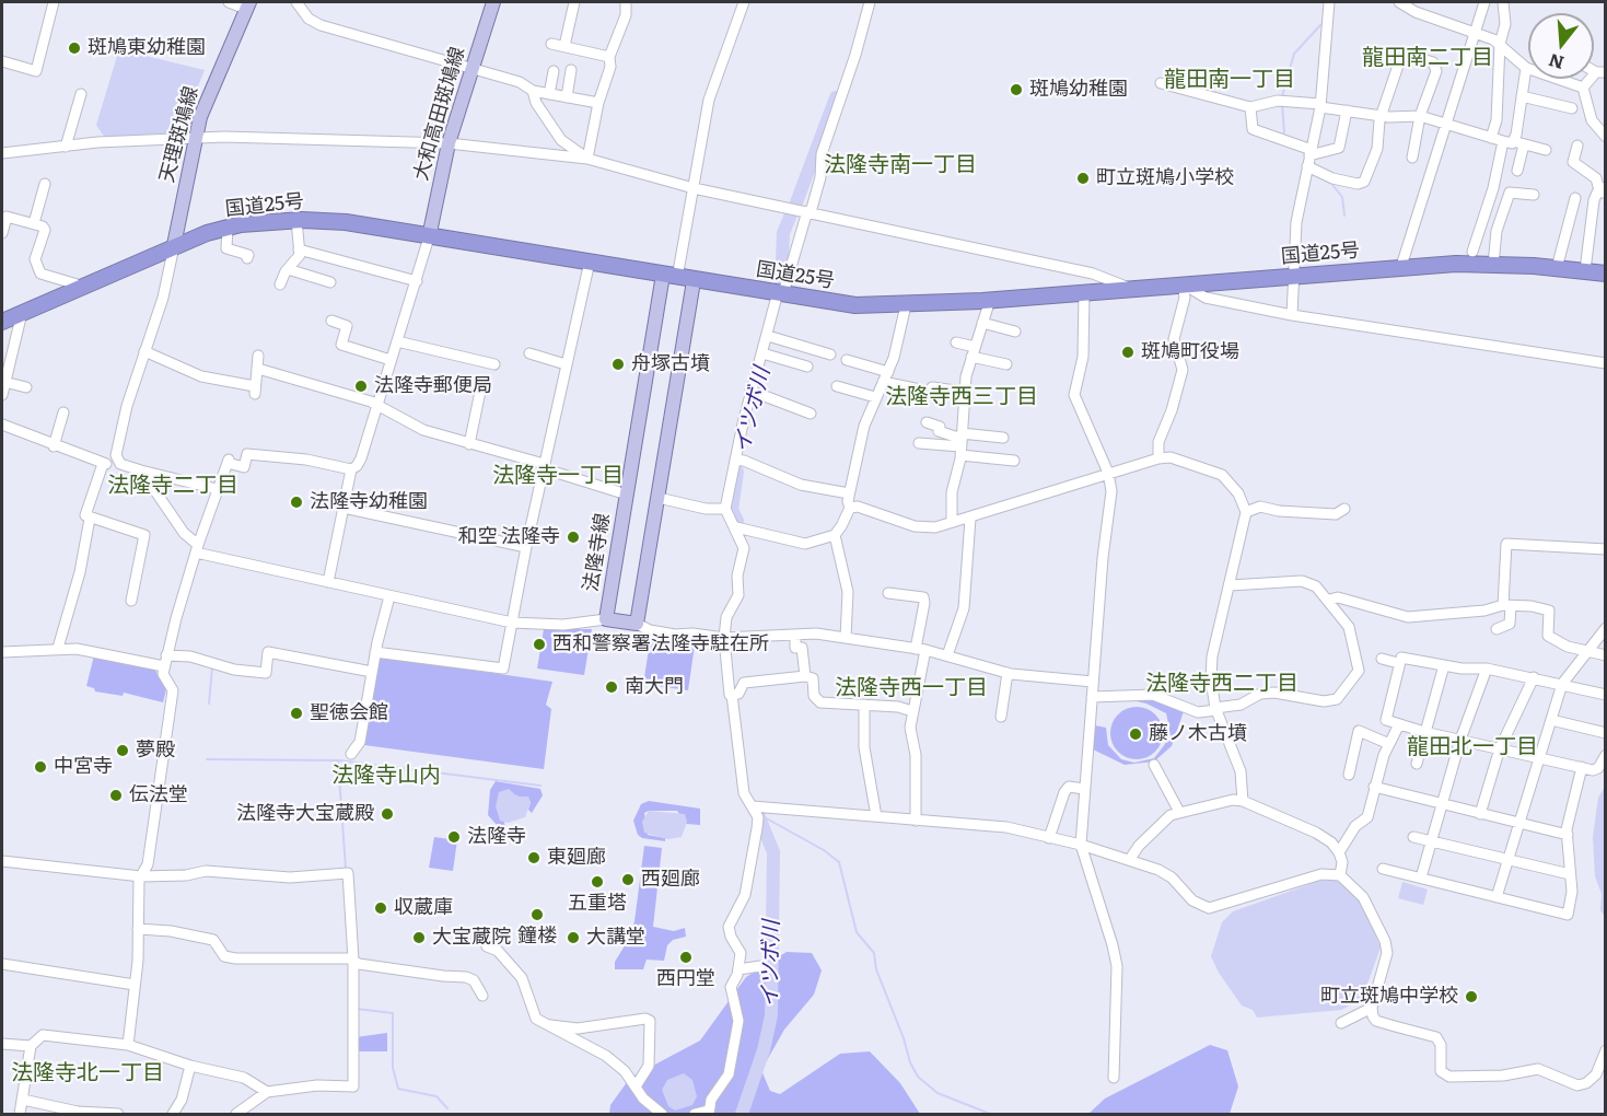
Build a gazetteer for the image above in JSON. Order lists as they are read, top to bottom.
{
  "streets": {
    "highway": ["国道25号"],
    "main road": ["大和高田斑鳩線", "天理斑鳩線", "法隆寺線"]
  },
  "crossings": [
    ["大和高田斑鳩線", "国道25号"],
    ["天理斑鳩線", "国道25号"],
    ["国道25号", "法隆寺線"]
  ],
  "districts": [
    "龍田南二丁目",
    "龍田南一丁目",
    "法隆寺南一丁目",
    "法隆寺西三丁目",
    "法隆寺一丁目",
    "法隆寺二丁目",
    "法隆寺西二丁目",
    "法隆寺西一丁目",
    "龍田北一丁目",
    "法隆寺山内",
    "法隆寺北一丁目"
  ],
  "water": ["イツボ川"],
  "places": [
    "斑鳩東幼稚園",
    "斑鳩幼稚園",
    "町立斑鳩小学校",
    "斑鳩町役場",
    "舟塚古墳",
    "法隆寺郵便局",
    "法隆寺幼稚園",
    "和空 法隆寺",
    "西和警察署法隆寺駐在所",
    "南大門",
    "聖徳会館",
    "藤ノ木古墳",
    "夢殿",
    "中宮寺",
    "伝法堂",
    "法隆寺大宝蔵殿",
    "法隆寺",
    "東廻廊",
    "西廻廊",
    "五重塔",
    "収蔵庫",
    "鐘楼",
    "大宝蔵院",
    "大講堂",
    "西円堂",
    "町立斑鳩中学校"
  ],
  "north": "bottom"
}
